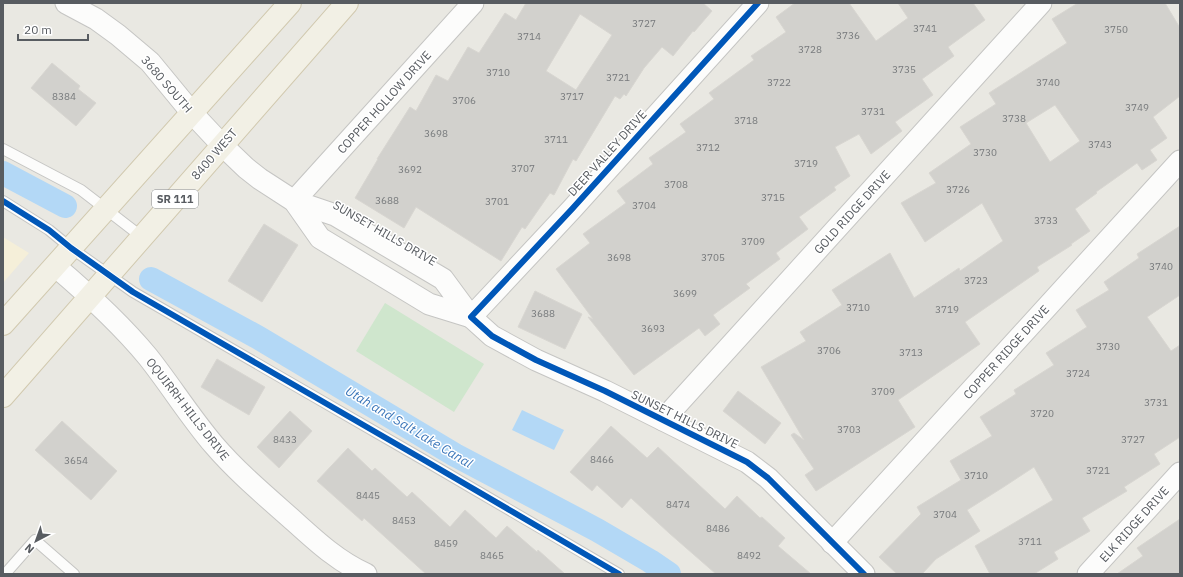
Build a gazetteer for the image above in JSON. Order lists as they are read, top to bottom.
{
  "streets": {
    "main road": ["8400 WEST", "SR 111"],
    "street": [
      "3680 SOUTH",
      "COPPER HOLLOW DRIVE",
      "DEER VALLEY DRIVE",
      "GOLD RIDGE DRIVE",
      "SUNSET HILLS DRIVE",
      "COPPER RIDGE DRIVE",
      "OQUIRRH HILLS DRIVE",
      "ELK RIDGE DRIVE"
    ]
  },
  "crossings": [
    ["3680 SOUTH", "8400 WEST"],
    ["3680 SOUTH", "SUNSET HILLS DRIVE"],
    ["COPPER HOLLOW DRIVE", "SUNSET HILLS DRIVE"],
    ["DEER VALLEY DRIVE", "SUNSET HILLS DRIVE"],
    ["8400 WEST", "SUNSET HILLS DRIVE"],
    ["8400 WEST", "OQUIRRH HILLS DRIVE"],
    ["GOLD RIDGE DRIVE", "SUNSET HILLS DRIVE"],
    ["SUNSET HILLS DRIVE", "COPPER RIDGE DRIVE"]
  ],
  "water": ["Utah and Salt Lake Canal"],
  "house_numbers": [
    "3727",
    "3741",
    "3750",
    "3736",
    "3714",
    "3728",
    "3735",
    "3710",
    "3721",
    "3722",
    "3740",
    "8384",
    "3717",
    "3706",
    "3749",
    "3731",
    "3738",
    "3718",
    "3698",
    "3711",
    "3743",
    "3712",
    "3730",
    "3719",
    "3707",
    "3692",
    "3708",
    "3726",
    "3715",
    "3688",
    "3701",
    "3704",
    "3733",
    "3709",
    "3698",
    "3705",
    "3740",
    "3723",
    "3699",
    "3710",
    "3719",
    "3688",
    "3693",
    "3730",
    "3706",
    "3713",
    "3724",
    "3709",
    "3731",
    "3720",
    "3703",
    "8433",
    "3727",
    "8466",
    "3654",
    "3721",
    "3710",
    "8445",
    "8474",
    "3704",
    "8453",
    "8486",
    "3711",
    "8459",
    "8465",
    "8492"
  ],
  "scale_bar": "20 m",
  "north": "bottom left"
}
